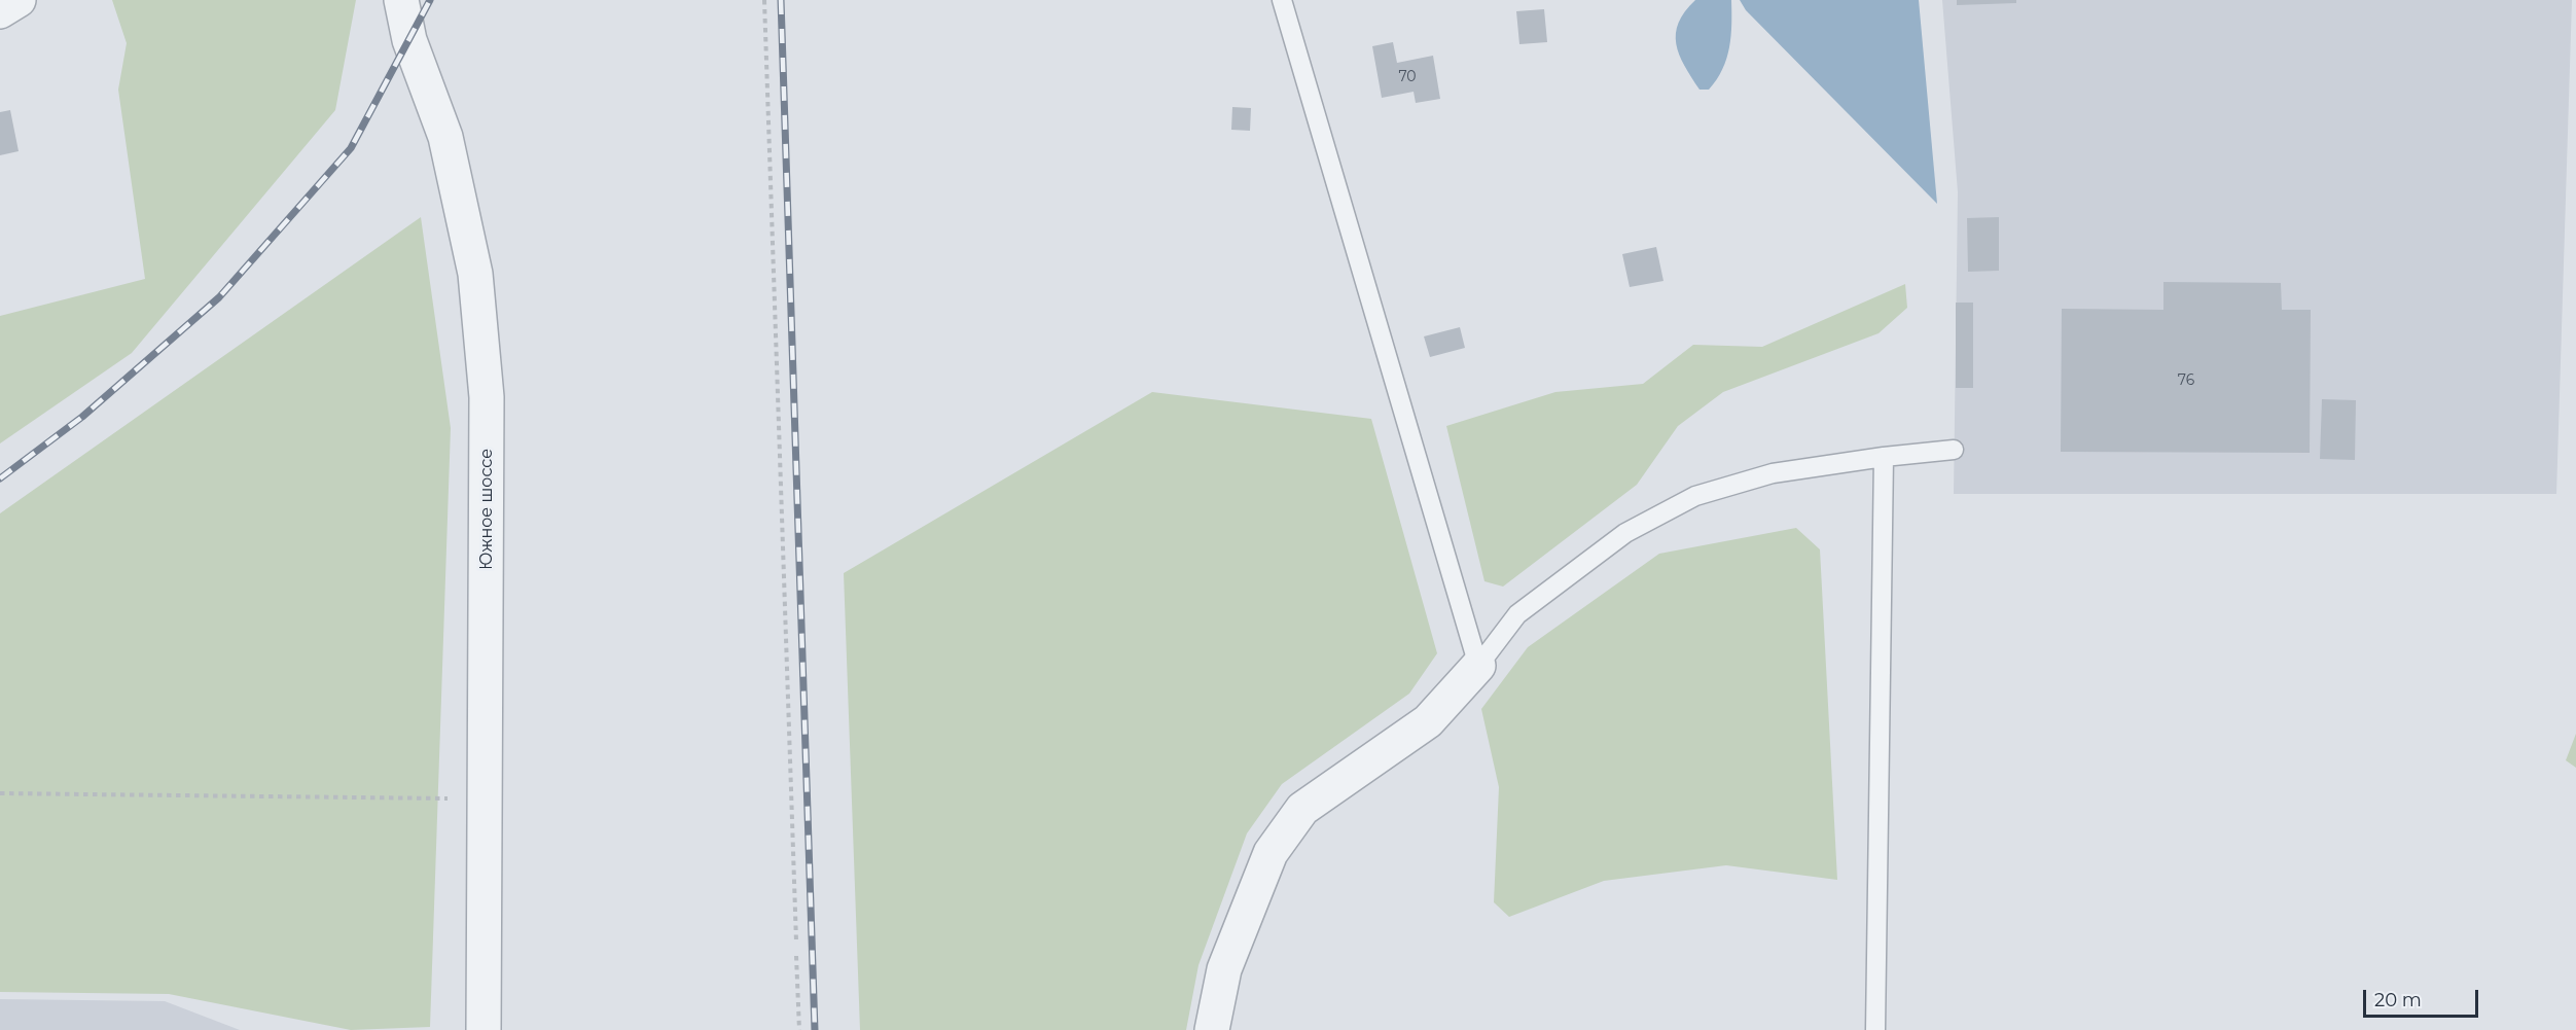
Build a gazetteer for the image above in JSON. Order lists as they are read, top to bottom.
{
  "streets": {
    "street": ["Южное шоссе"]
  },
  "house_numbers": ["70", "76"],
  "scale_bar": "20 m"
}
